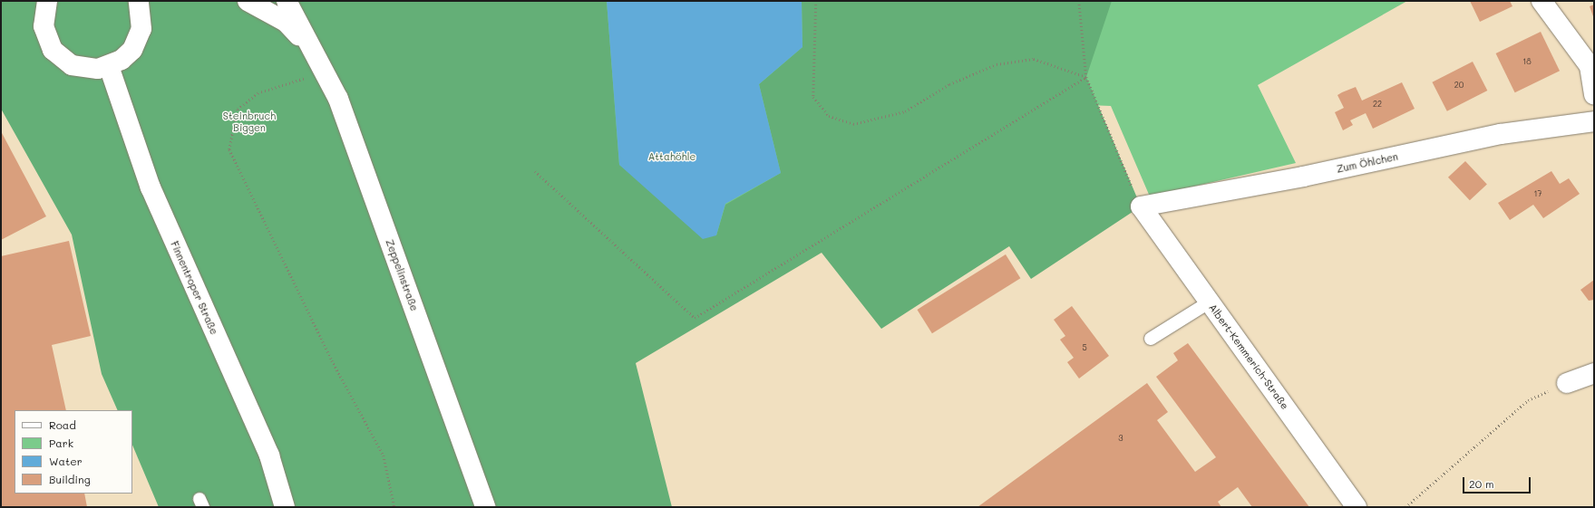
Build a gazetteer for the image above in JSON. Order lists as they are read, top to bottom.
{
  "streets": {
    "main road": [
      "Zum Öhlchen",
      "Zeppelinstraße",
      "Finnentroper Straße",
      "Albert-Kemmerich-Straße"
    ]
  },
  "crossings": [
    ["Zum Öhlchen", "Albert-Kemmerich-Straße"]
  ],
  "parks": ["Steinbruch Biggen", "Attahöhle"],
  "house_numbers": [
    "18",
    "20",
    "22",
    "17",
    "5",
    "3"
  ],
  "legend": [
    "Road",
    "Park",
    "Water",
    "Building"
  ],
  "scale_bar": "20 m"
}
